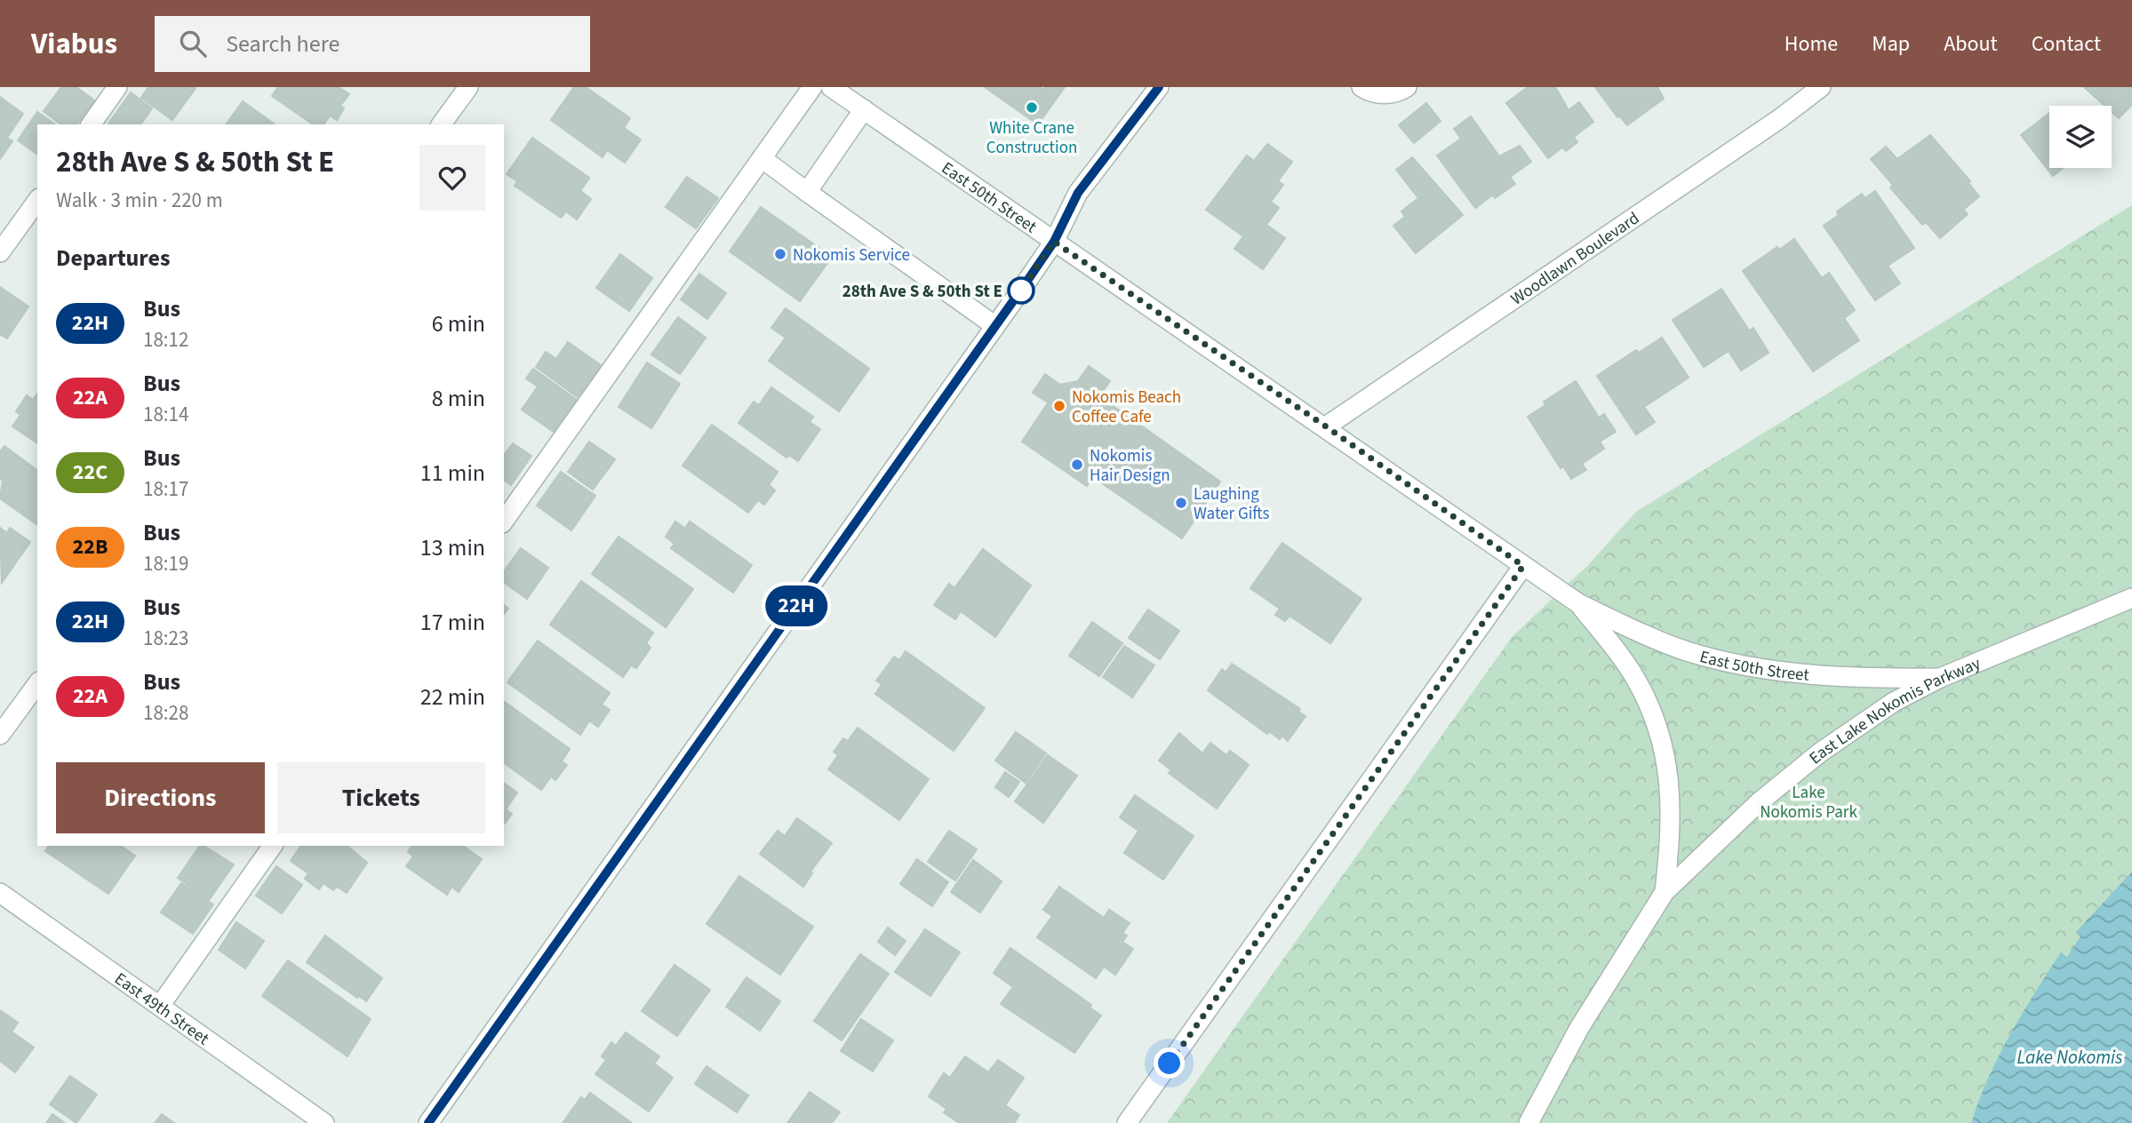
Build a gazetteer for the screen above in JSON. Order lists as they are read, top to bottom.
{
  "streets": {
    "street": [
      "East 50th Street",
      "Woodlawn Boulevard",
      "East Lake Nokomis Parkway",
      "East 49th Street"
    ]
  },
  "crossings": [
    ["East 50th Street", "Woodlawn Boulevard"],
    ["East 50th Street", "East Lake Nokomis Parkway"]
  ],
  "water": ["Lake Nokomis"],
  "parks": ["Lake Nokomis Park"],
  "places": [
    "White Crane Construction",
    "Nokomis Service",
    "28th Ave S & 50th St E",
    "Nokomis Beach Coffee Cafe",
    "Nokomis Hair Design",
    "Laughing Water Gifts"
  ],
  "lines": ["bus line 22H"],
  "page": {
    "header": "Viabus",
    "search": "Search here",
    "nav": [
      "Home",
      "Map",
      "About",
      "Contact"
    ],
    "on_map": "22H",
    "heading": [
      ["28th Ave S & 50th St E", "Walk · 3 min · 220 m"],
      "Departures"
    ],
    "list": [
      {
        "mark": "22H",
        "name": "Bus",
        "note": "18:12",
        "value": "6 min"
      },
      {
        "mark": "22A",
        "name": "Bus",
        "note": "18:14",
        "value": "8 min"
      },
      {
        "mark": "22C",
        "name": "Bus",
        "note": "18:17",
        "value": "11 min"
      },
      {
        "mark": "22B",
        "name": "Bus",
        "note": "18:19",
        "value": "13 min"
      },
      {
        "mark": "22H",
        "name": "Bus",
        "note": "18:23",
        "value": "17 min"
      },
      {
        "mark": "22A",
        "name": "Bus",
        "note": "18:28",
        "value": "22 min"
      }
    ],
    "buttons": ["Directions", "Tickets"]
  }
}
